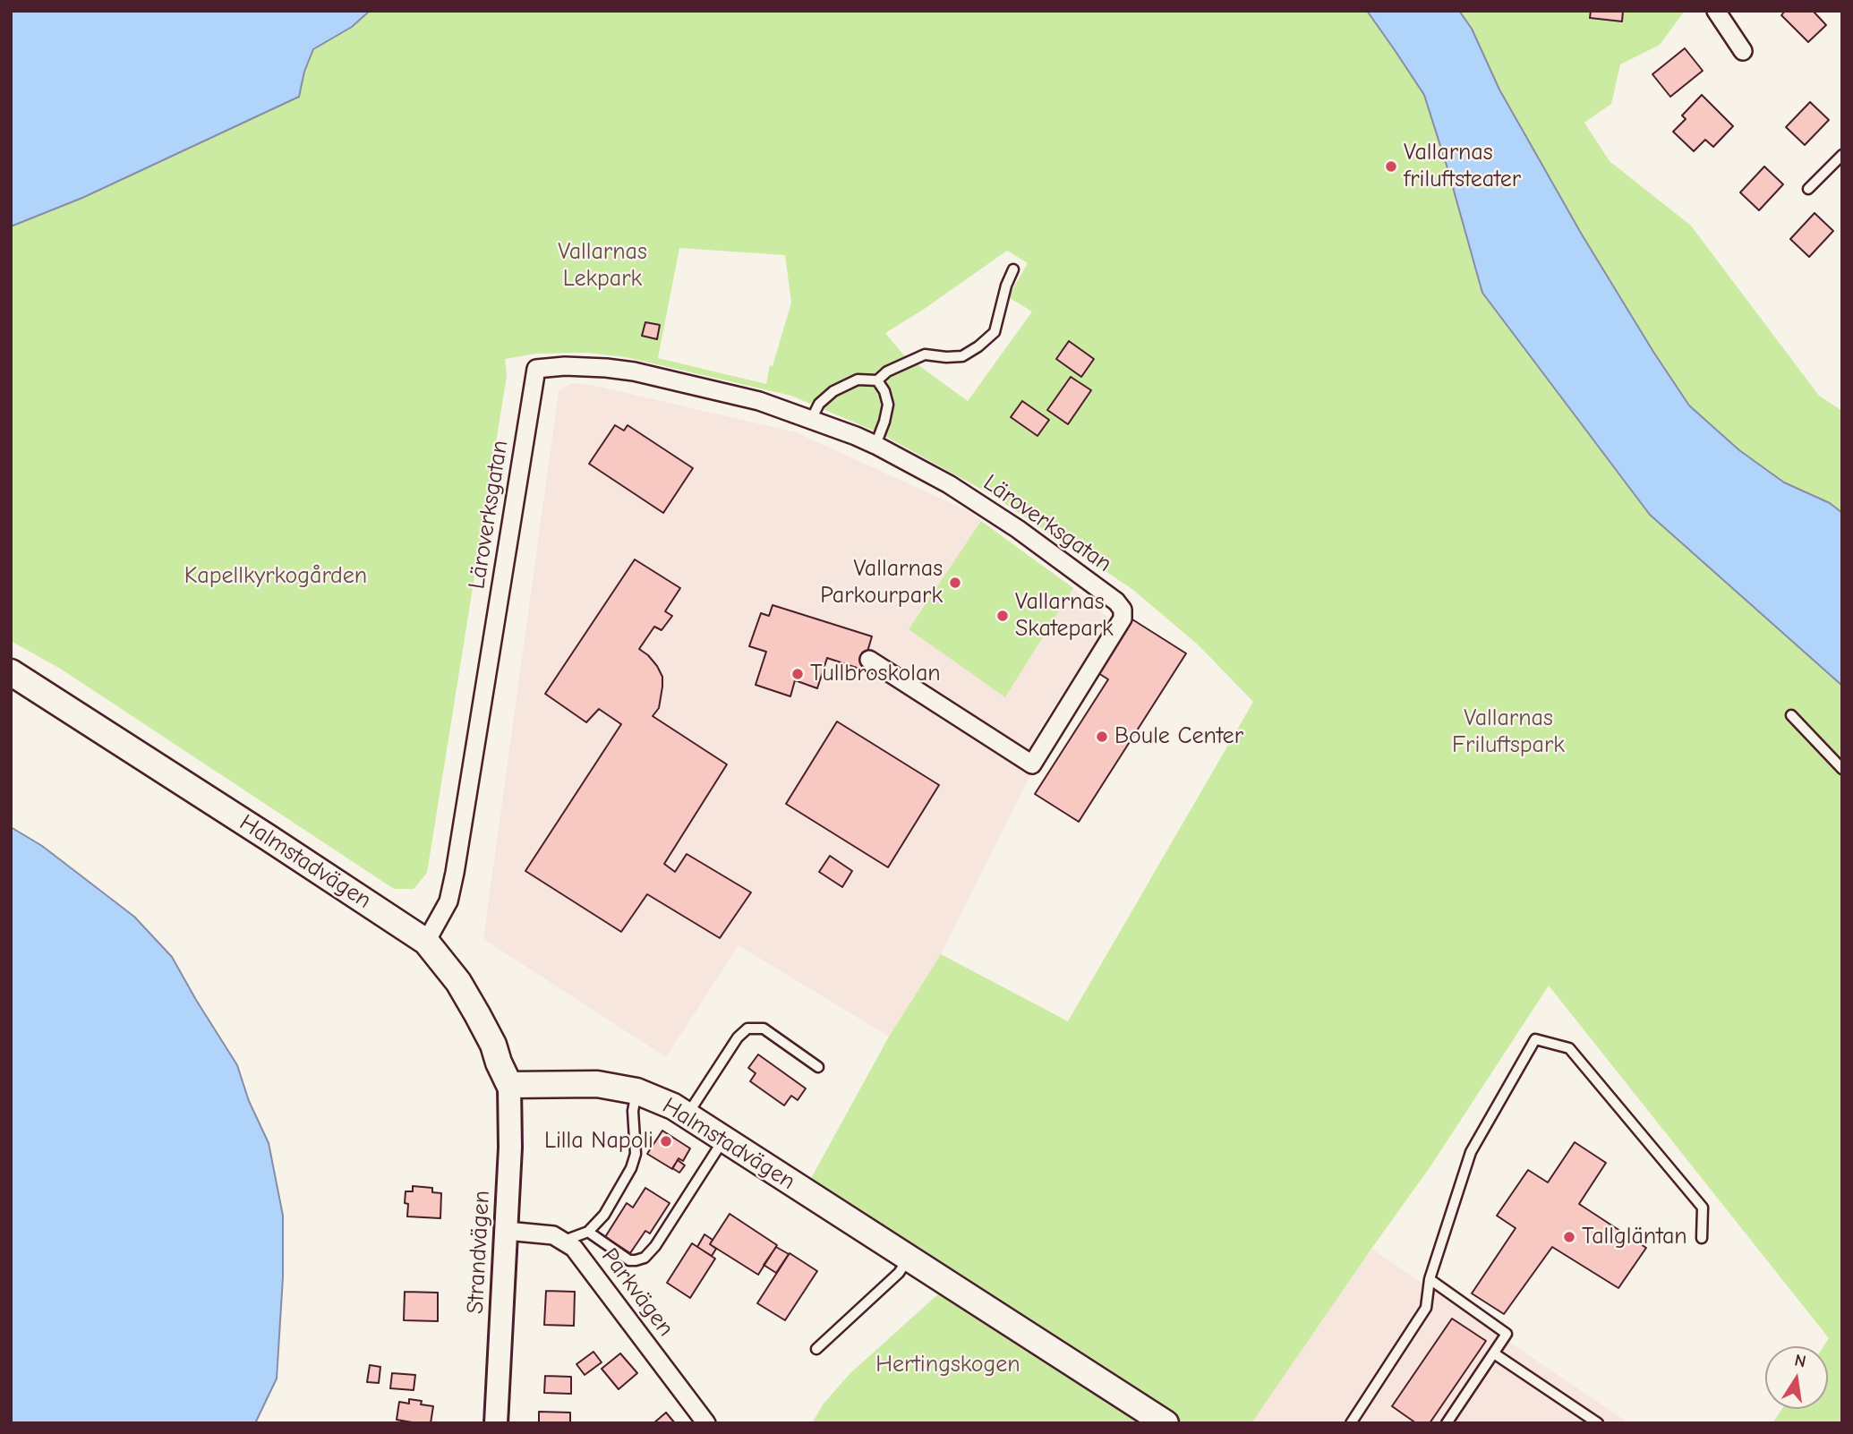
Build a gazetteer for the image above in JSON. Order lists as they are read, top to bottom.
{
  "streets": {
    "main road": ["Halmstadvägen"],
    "street": ["Läroverksgatan", "Strandvägen", "Parkvägen"]
  },
  "crossings": [
    ["Läroverksgatan", "Halmstadvägen"],
    ["Halmstadvägen", "Strandvägen"],
    ["Strandvägen", "Parkvägen"]
  ],
  "parks": [
    "Vallarnas Lekpark",
    "Kapellkyrkogården",
    "Vallarnas Friluftspark",
    "Hertingskogen"
  ],
  "places": [
    "Vallarnas friluftsteater",
    "Vallarnas Parkourpark",
    "Vallarnas Skatepark",
    "Tullbroskolan",
    "Boule Center",
    "Lilla Napoli",
    "Tallgläntan"
  ],
  "north": "top"
}
